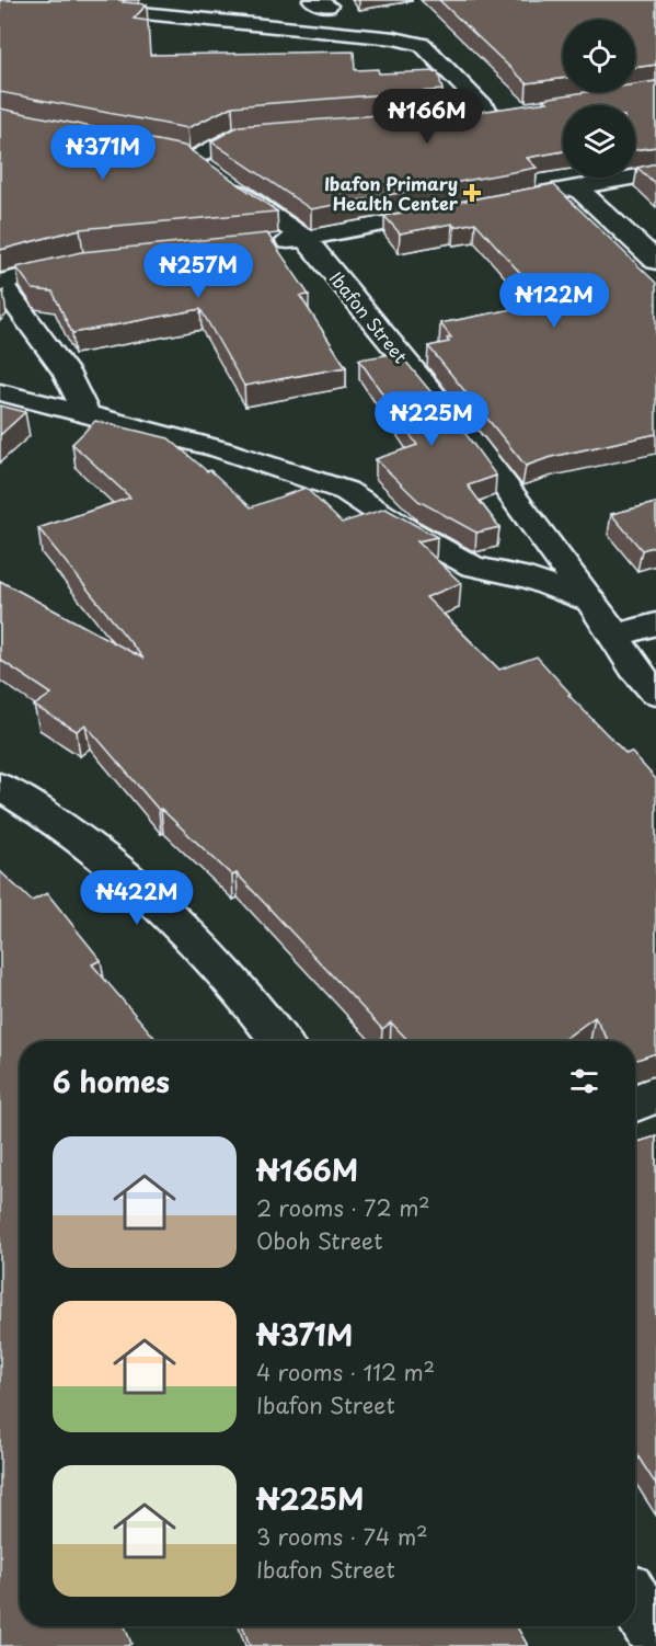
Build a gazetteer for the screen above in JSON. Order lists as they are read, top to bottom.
{
  "streets": {
    "street": ["Ibafon Street"]
  },
  "places": {
    "health": ["Ibafon Primary Health Center"]
  },
  "page": {
    "price": [
      "₦166M",
      "₦371M",
      "₦257M",
      "₦122M",
      "₦225M",
      "₦422M"
    ],
    "heading": "6 homes",
    "list": [
      {
        "name": "₦166M",
        "note": "2 rooms · 72 m² · Oboh Street"
      },
      {
        "name": "₦371M",
        "note": "4 rooms · 112 m² · Ibafon Street"
      },
      {
        "name": "₦225M",
        "note": "3 rooms · 74 m² · Ibafon Street"
      }
    ]
  }
}
